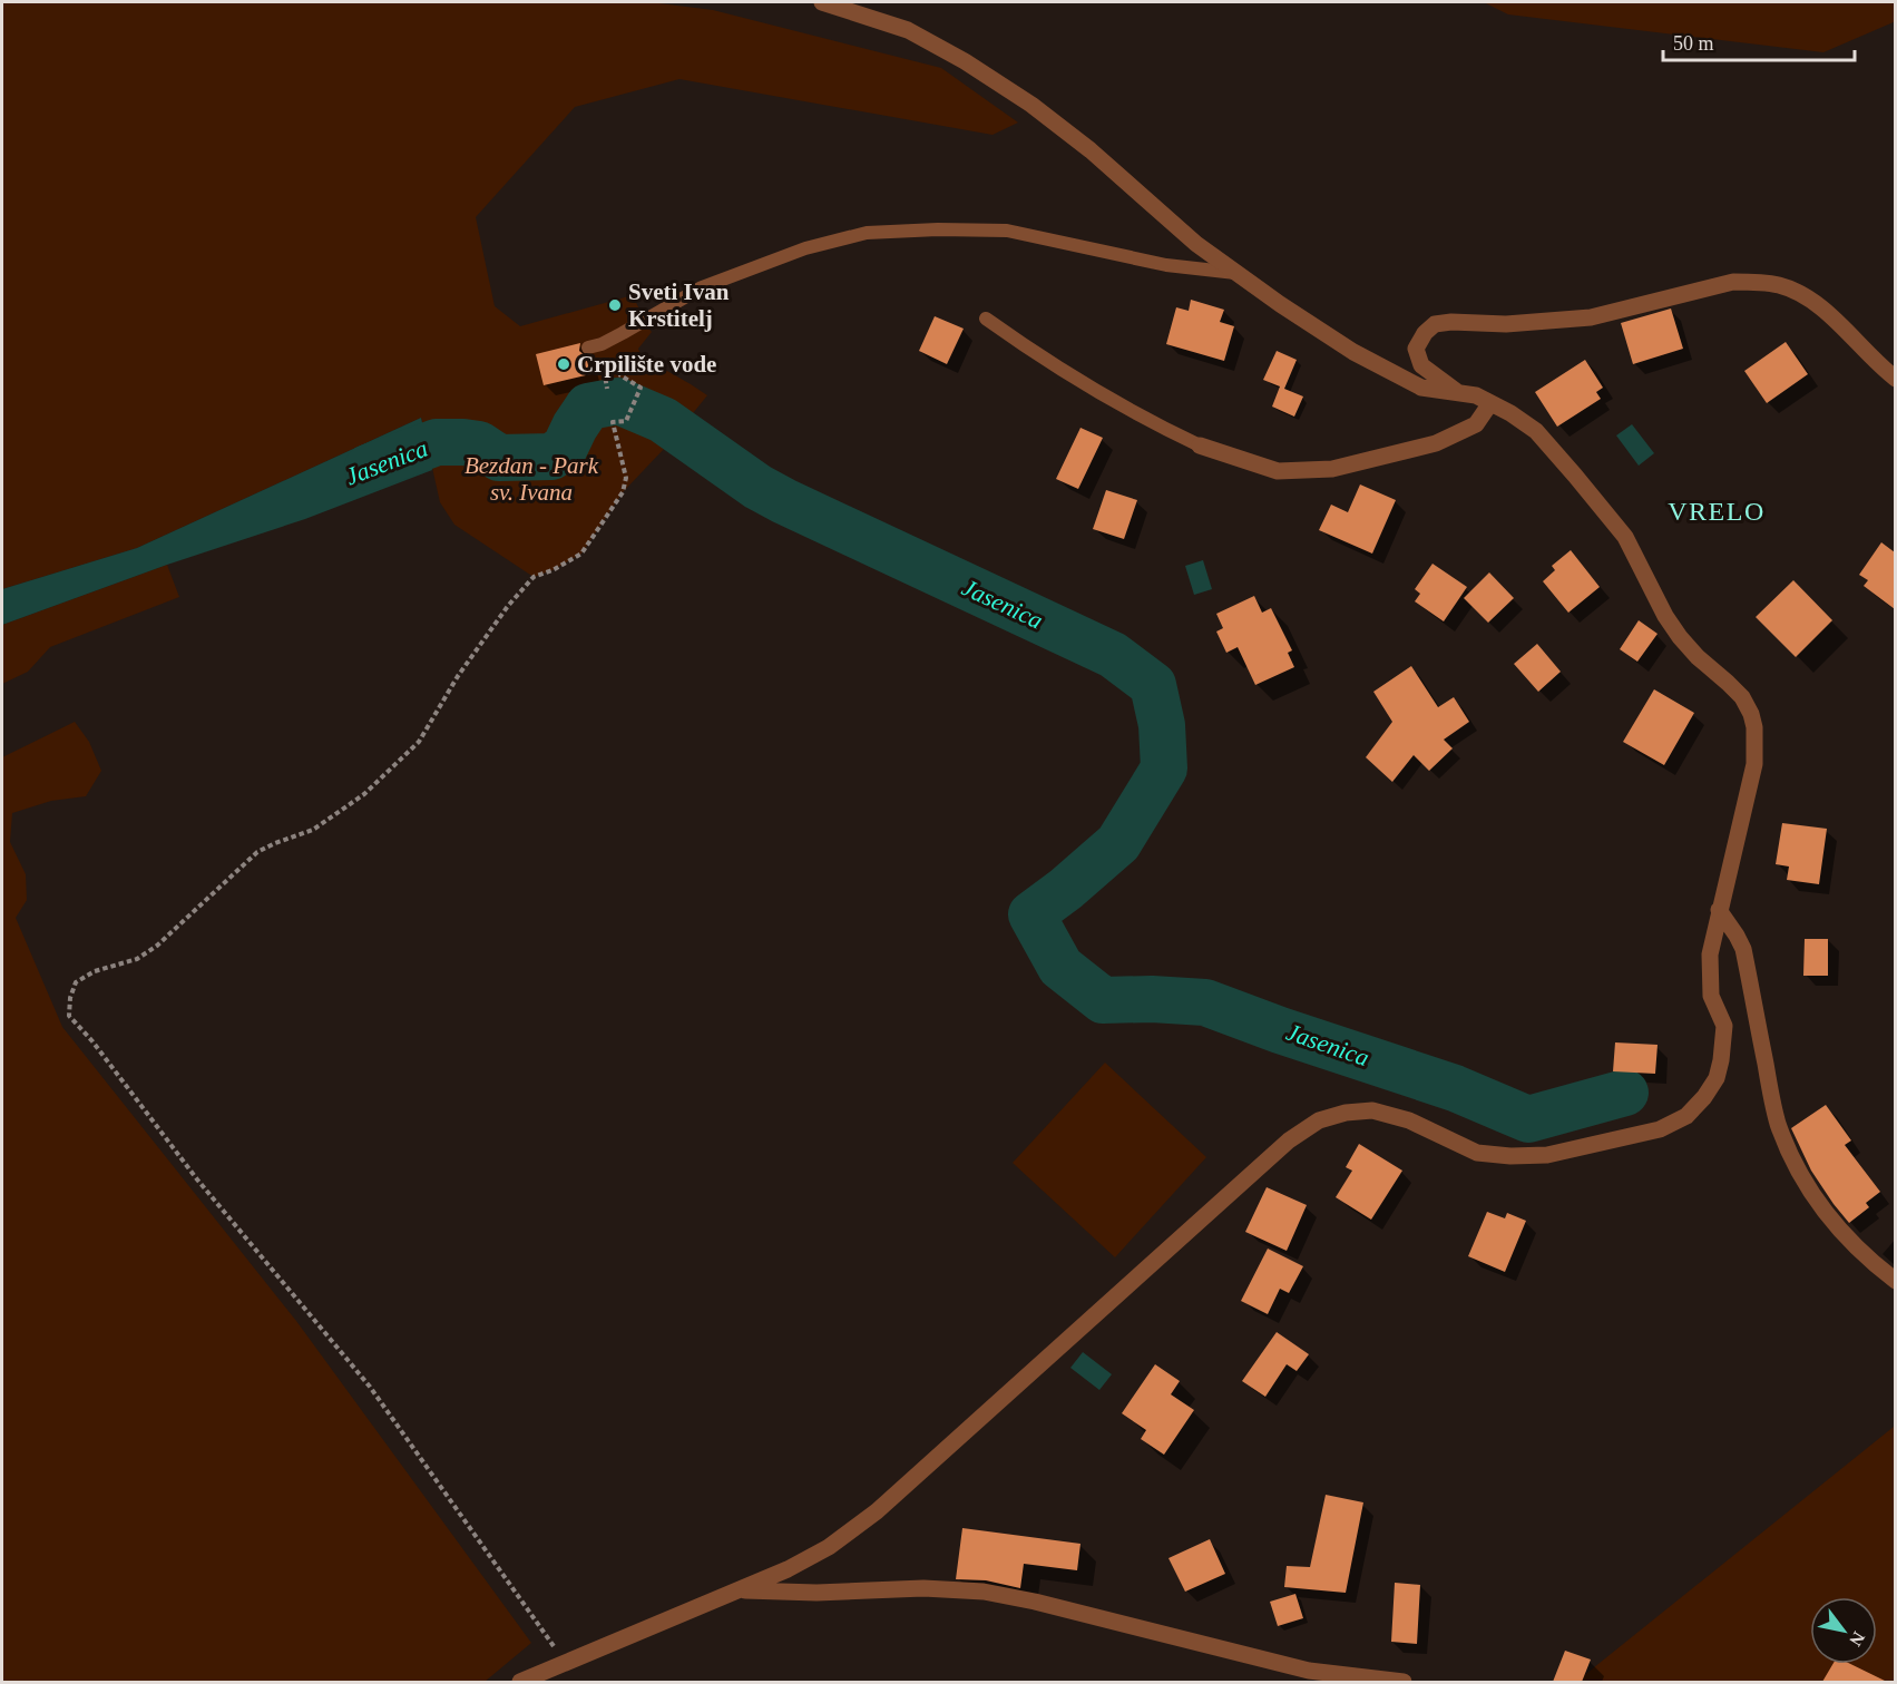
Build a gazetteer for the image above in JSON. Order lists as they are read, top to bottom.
{
  "districts": ["VRELO"],
  "water": ["Jasenica"],
  "parks": ["Bezdan - Park sv. Ivana"],
  "places": ["Sveti Ivan Krstitelj", "Crpilište vode"],
  "scale_bar": "50 m",
  "north": "bottom right"
}
